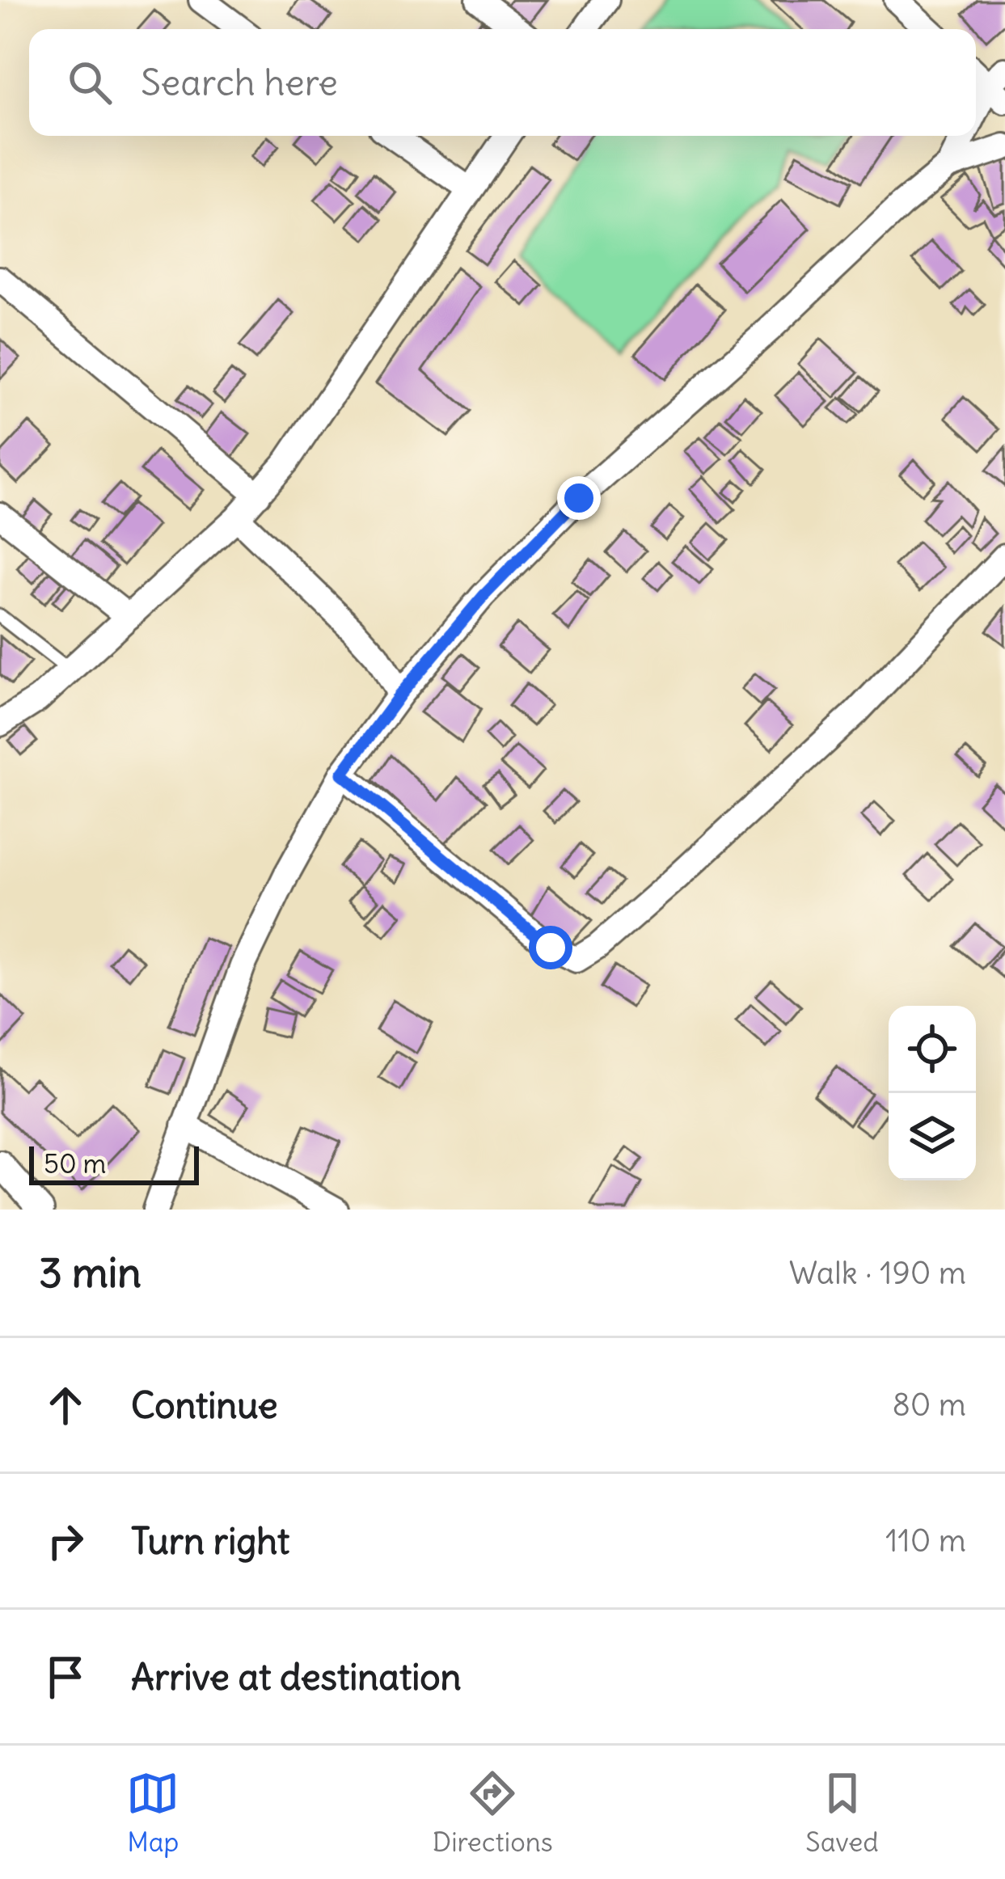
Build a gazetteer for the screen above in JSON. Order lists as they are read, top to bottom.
{
  "scale_bar": "50 m",
  "page": {
    "search": "Search here",
    "scale": "50 m",
    "heading": ["3 min", "Walk · 190 m"],
    "list": [
      ["Continue", "80 m"],
      ["Turn right", "110 m"],
      "Arrive at destination"
    ],
    "nav": ["Map", "Directions", "Saved"]
  }
}
